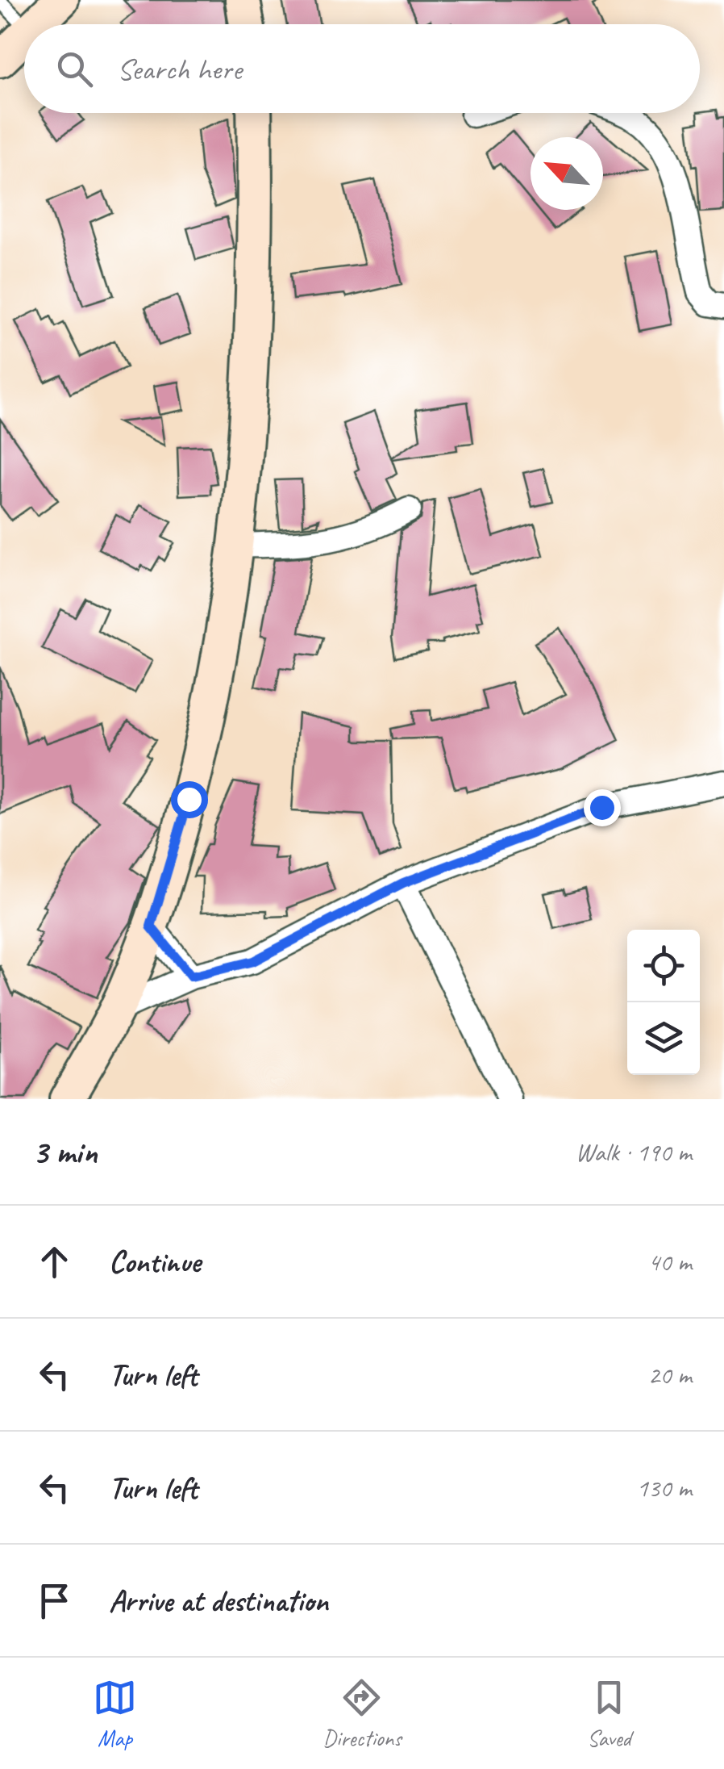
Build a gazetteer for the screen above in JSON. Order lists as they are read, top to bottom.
{
  "north": "top left",
  "page": {
    "search": "Search here",
    "heading": ["3 min", "Walk · 190 m"],
    "list": [
      ["Continue", "40 m"],
      ["Turn left", "20 m"],
      ["Turn left", "130 m"],
      "Arrive at destination"
    ],
    "nav": ["Map", "Directions", "Saved"]
  }
}
